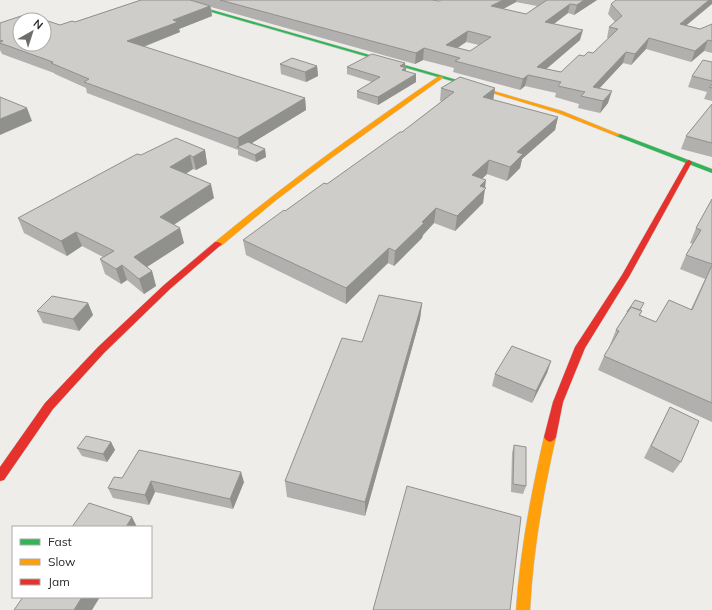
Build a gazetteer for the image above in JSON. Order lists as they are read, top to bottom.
{
  "legend": ["Fast", "Slow", "Jam"],
  "north": "top right"
}
